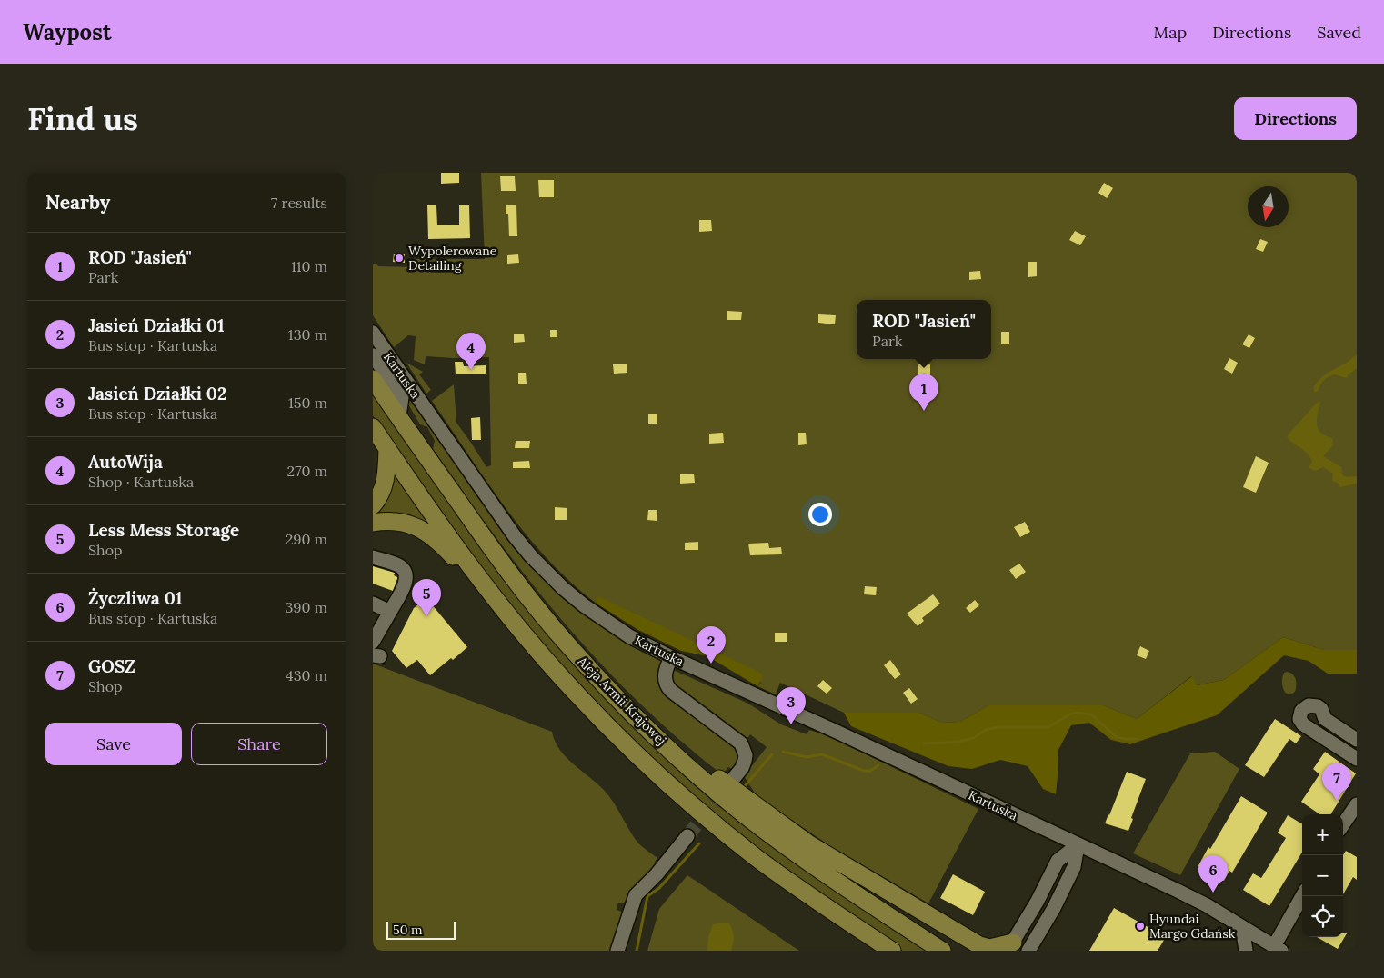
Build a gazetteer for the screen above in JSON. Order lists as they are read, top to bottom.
{
  "streets": {
    "main road": ["Aleja Armii Krajowej"],
    "street": ["Kartuska"]
  },
  "places": ["Wypolerowane Detailing", "Hyundai Margo Gdańsk"],
  "scale_bar": "50 m",
  "north": "bottom",
  "page": {
    "header": "Waypost",
    "nav": ["Map", "Directions", "Saved"],
    "buttons": [
      "Directions",
      ["Save", "Share"]
    ],
    "title": "Find us",
    "heading": ["Nearby", "7 results"],
    "list": [
      {
        "mark": "1",
        "name": "ROD \"Jasień\"",
        "note": "Park",
        "value": "110 m"
      },
      {
        "mark": "2",
        "name": "Jasień Działki 01",
        "note": "Bus stop · Kartuska",
        "value": "130 m"
      },
      {
        "mark": "3",
        "name": "Jasień Działki 02",
        "note": "Bus stop · Kartuska",
        "value": "150 m"
      },
      {
        "mark": "4",
        "name": "AutoWija",
        "note": "Shop · Kartuska",
        "value": "270 m"
      },
      {
        "mark": "5",
        "name": "Less Mess Storage",
        "note": "Shop",
        "value": "290 m"
      },
      {
        "mark": "6",
        "name": "Życzliwa 01",
        "note": "Bus stop · Kartuska",
        "value": "390 m"
      },
      {
        "mark": "7",
        "name": "GOSZ",
        "note": "Shop",
        "value": "430 m"
      }
    ],
    "popup": ["ROD \"Jasień\"", "Park"],
    "pins": [
      "4",
      "1",
      "5",
      "2",
      "3",
      "7",
      "6"
    ],
    "map_buttons": ["+", "−"],
    "scale": "50 m"
  }
}
